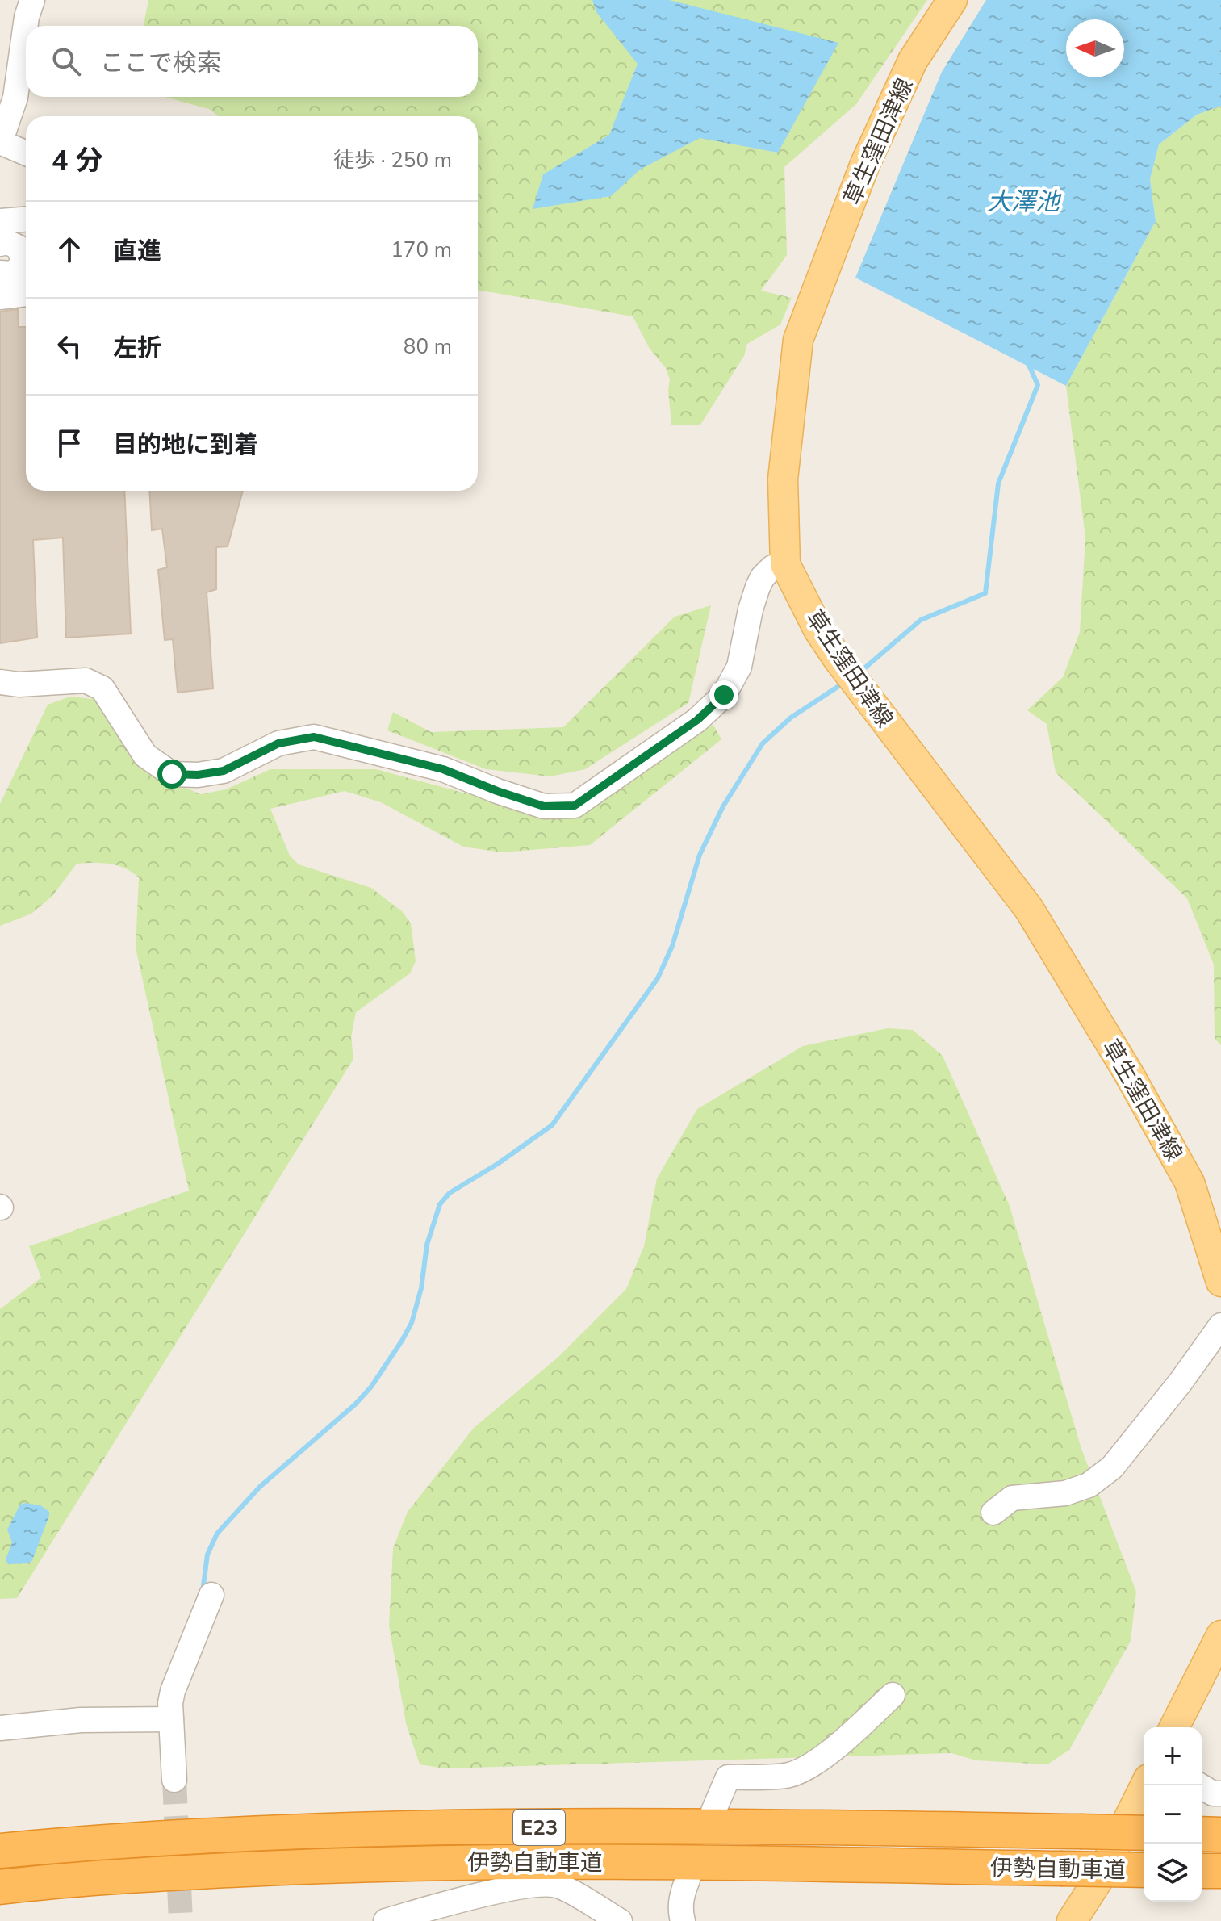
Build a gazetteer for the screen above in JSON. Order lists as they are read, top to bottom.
{
  "streets": {
    "highway": ["E23", "伊勢自動車道"],
    "main road": ["草生窪田津線"]
  },
  "water": ["大澤池"],
  "north": "left",
  "page": {
    "search": "ここで検索",
    "heading": ["4 分", "徒歩 · 250 m"],
    "list": [
      ["直進", "170 m"],
      ["左折", "80 m"],
      "目的地に到着"
    ],
    "map_buttons": ["+", "−"]
  }
}
